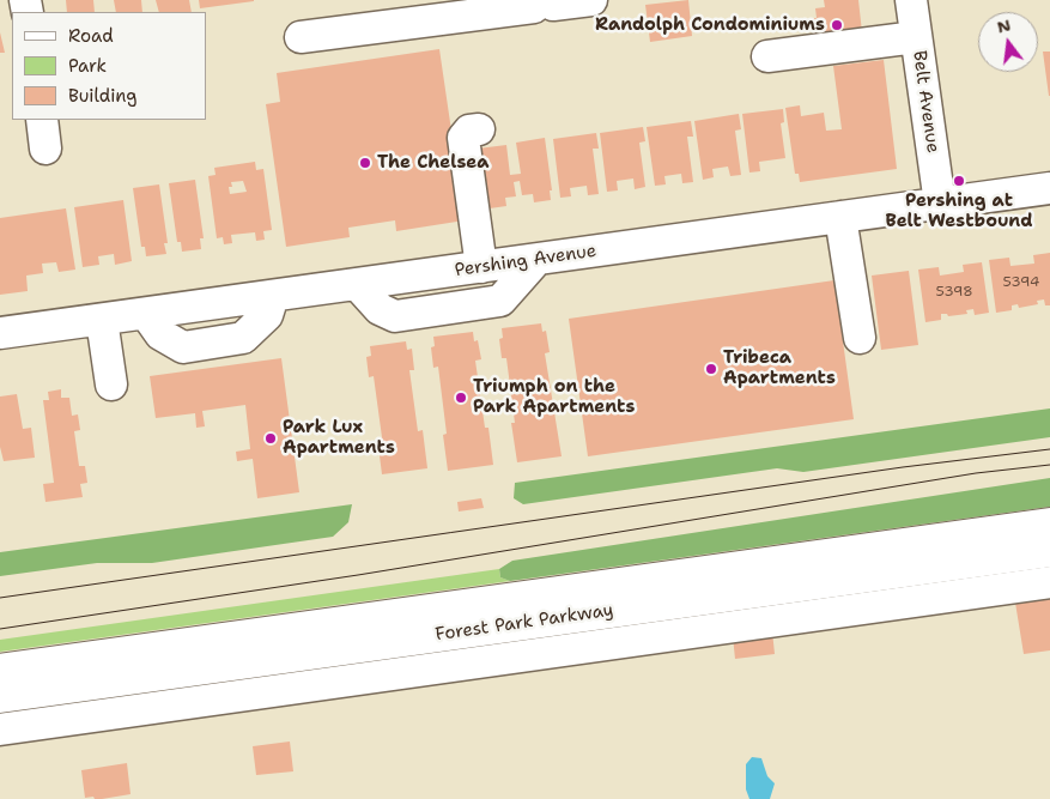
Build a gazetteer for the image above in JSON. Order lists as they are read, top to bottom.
{
  "streets": {
    "main road": ["Forest Park Parkway"],
    "street": ["Belt Avenue", "Pershing Avenue"]
  },
  "crossings": [
    ["Belt Avenue", "Pershing Avenue"]
  ],
  "places": [
    "Randolph Condominiums",
    "The Chelsea",
    "Pershing at Belt Westbound",
    "Tribeca Apartments",
    "Triumph on the Park Apartments",
    "Park Lux Apartments"
  ],
  "house_numbers": ["5394", "5398"],
  "legend": ["Road", "Park", "Building"],
  "north": "top"
}
